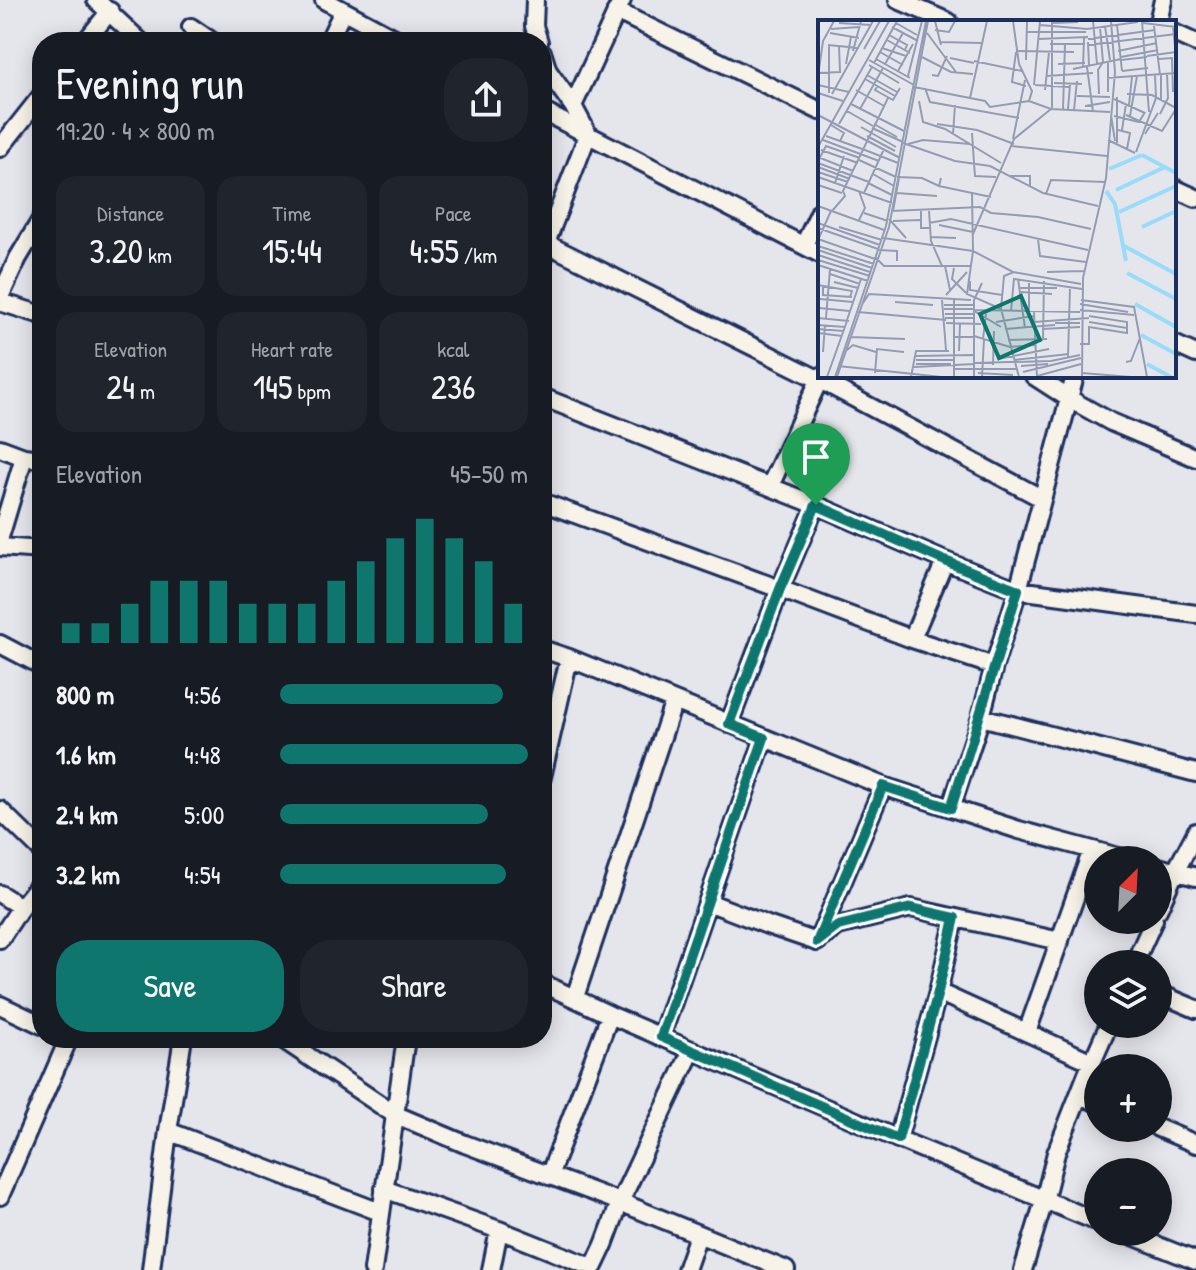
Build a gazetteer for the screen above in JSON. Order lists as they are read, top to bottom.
{
  "north": "top right",
  "page": {
    "heading": ["Evening run", "19:20 · 4 × 800 m"],
    "stats": [
      ["Distance", "3.20 km"],
      ["Time", "15:44"],
      ["Pace", "4:55 /km"],
      ["Elevation", "24 m"],
      ["Heart rate", "145 bpm"],
      ["kcal", "236"]
    ],
    "chart": ["Elevation", "45–50 m"],
    "list": [
      {
        "name": "800 m",
        "note": "4:56"
      },
      {
        "name": "1.6 km",
        "note": "4:48"
      },
      {
        "name": "2.4 km",
        "note": "5:00"
      },
      {
        "name": "3.2 km",
        "note": "4:54"
      }
    ],
    "map_buttons": ["+", "−"],
    "buttons": ["Save", "Share"]
  }
}
